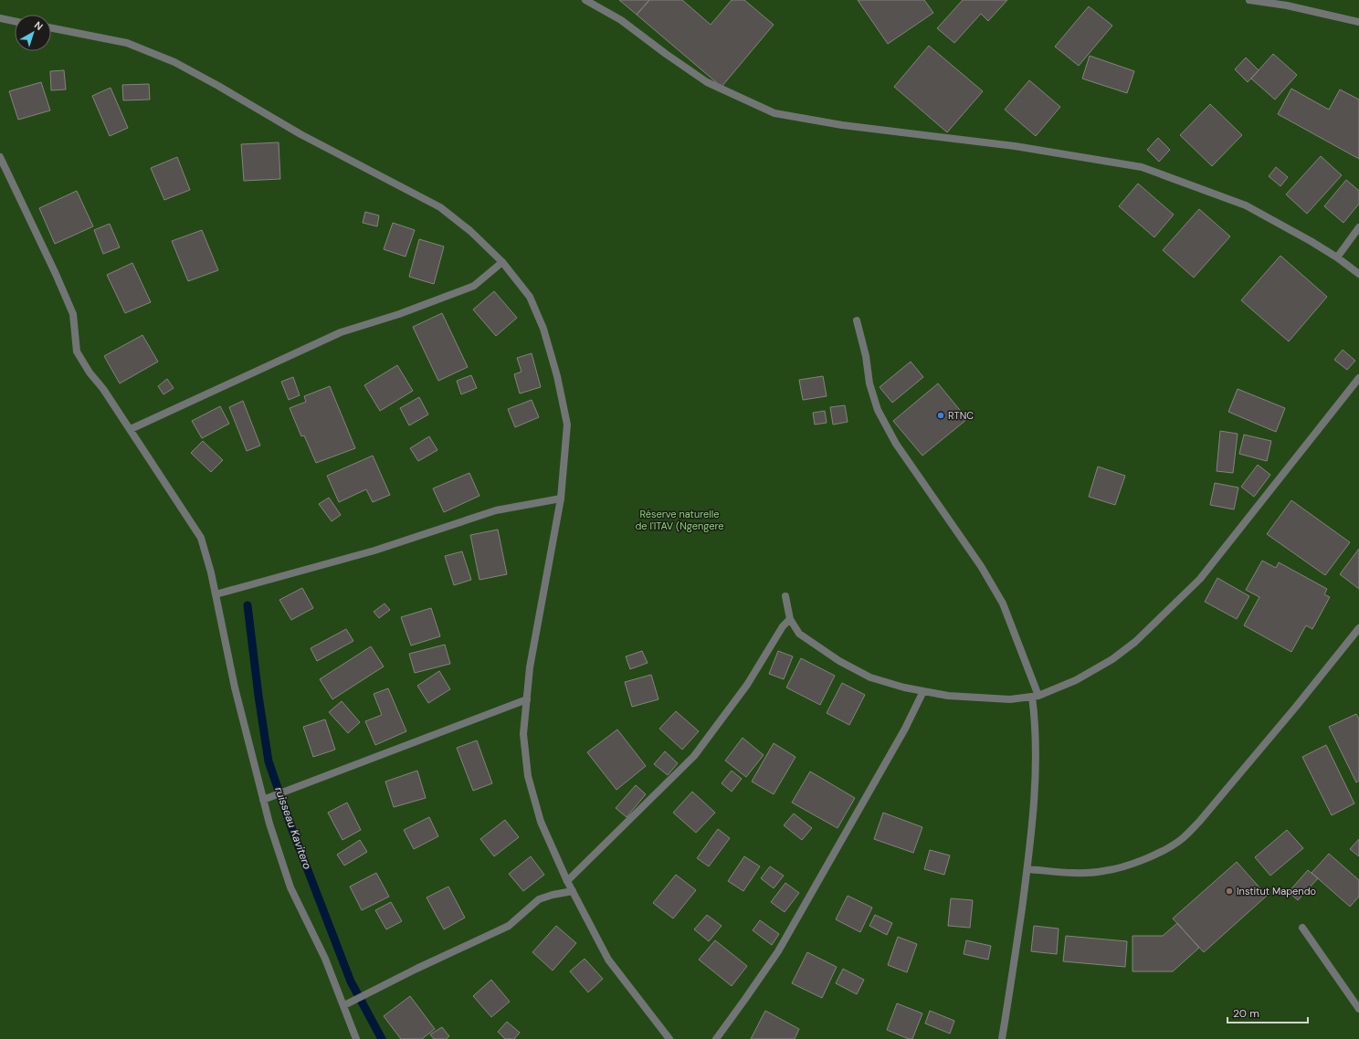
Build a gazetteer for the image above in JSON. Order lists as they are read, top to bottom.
{
  "water": ["ruisseau Kavitero"],
  "parks": ["Réserve naturelle de l'ITAV (Ngengere"],
  "places": ["RTNC", "Institut Mapendo"],
  "scale_bar": "20 m",
  "north": "top right"
}
